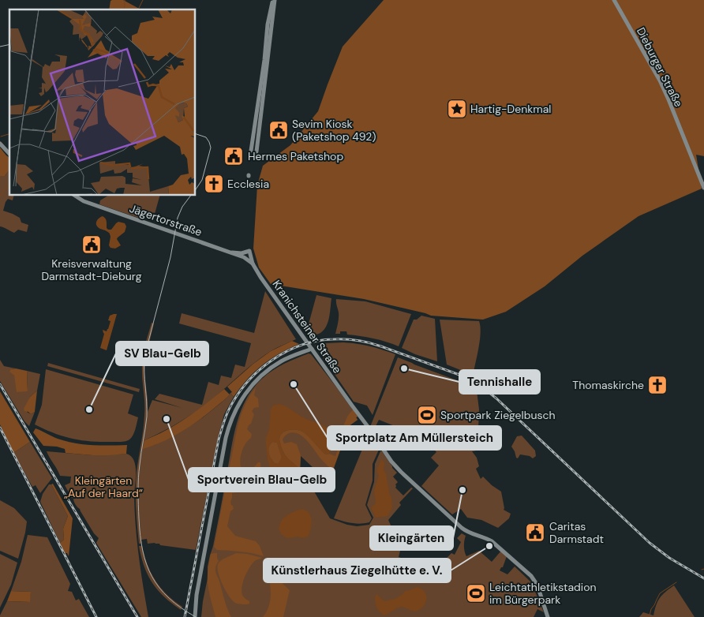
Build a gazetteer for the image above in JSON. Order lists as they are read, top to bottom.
{
  "streets": {
    "main road": ["Dieburger Straße", "Jägertorstraße", "Kranichsteiner Straße"]
  },
  "crossings": [
    ["Jägertorstraße", "Kranichsteiner Straße"]
  ],
  "parks": ["Kleingärten „Auf der Haard“"],
  "places": {
    "place": ["Hartig-Denkmal"],
    "public building": [
      "Sevim Kiosk (Paketshop 492)",
      "Hermes Paketshop",
      "Kreisverwaltung Darmstadt-Dieburg",
      "Caritas Darmstadt"
    ],
    "church": ["Ecclesia", "Thomaskirche"],
    "other": [
      "Tennishalle",
      "Sportplatz Am Müllersteich",
      "SV Blau-Gelb",
      "Sportverein Blau-Gelb",
      "Kleingärten",
      "Künstlerhaus Ziegelhütte e. V."
    ],
    "sports": ["Sportpark Ziegelbusch", "Leichtathletikstadion im Bürgerpark"]
  }
}
